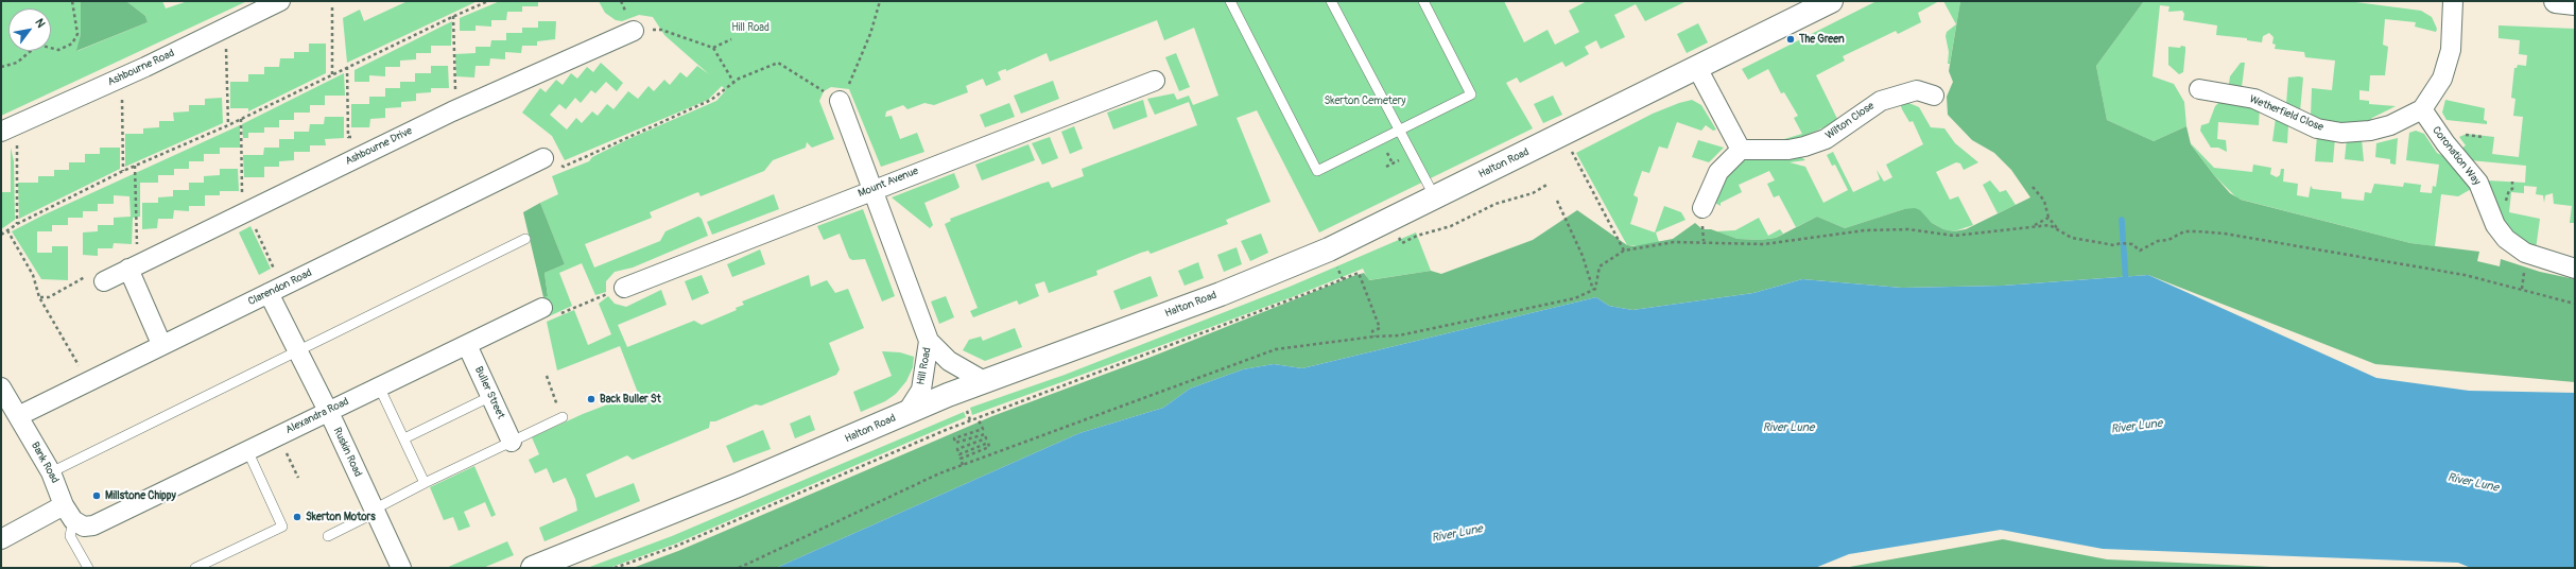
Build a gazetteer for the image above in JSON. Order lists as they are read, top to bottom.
{
  "streets": {
    "street": [
      "Ashbourne Road",
      "Wetherfield Close",
      "Wilton Close",
      "Ashbourne Drive",
      "Coronation Way",
      "Halton Road",
      "Mount Avenue",
      "Clarendon Road",
      "Hill Road",
      "Buller Street",
      "Alexandra Road",
      "Ruskin Road",
      "Bank Road"
    ]
  },
  "crossings": [
    ["Wetherfield Close", "Coronation Way"],
    ["Halton Road", "Hill Road"],
    ["Mount Avenue", "Hill Road"],
    ["Clarendon Road", "Ruskin Road"],
    ["Clarendon Road", "Bank Road"],
    ["Buller Street", "Alexandra Road"],
    ["Alexandra Road", "Ruskin Road"],
    ["Alexandra Road", "Bank Road"]
  ],
  "water": ["River Lune"],
  "parks": ["Hill Road", "Skerton Cemetery"],
  "places": [
    "The Green",
    "Back Buller St",
    "Millstone Chippy",
    "Skerton Motors"
  ],
  "north": "top right"
}
